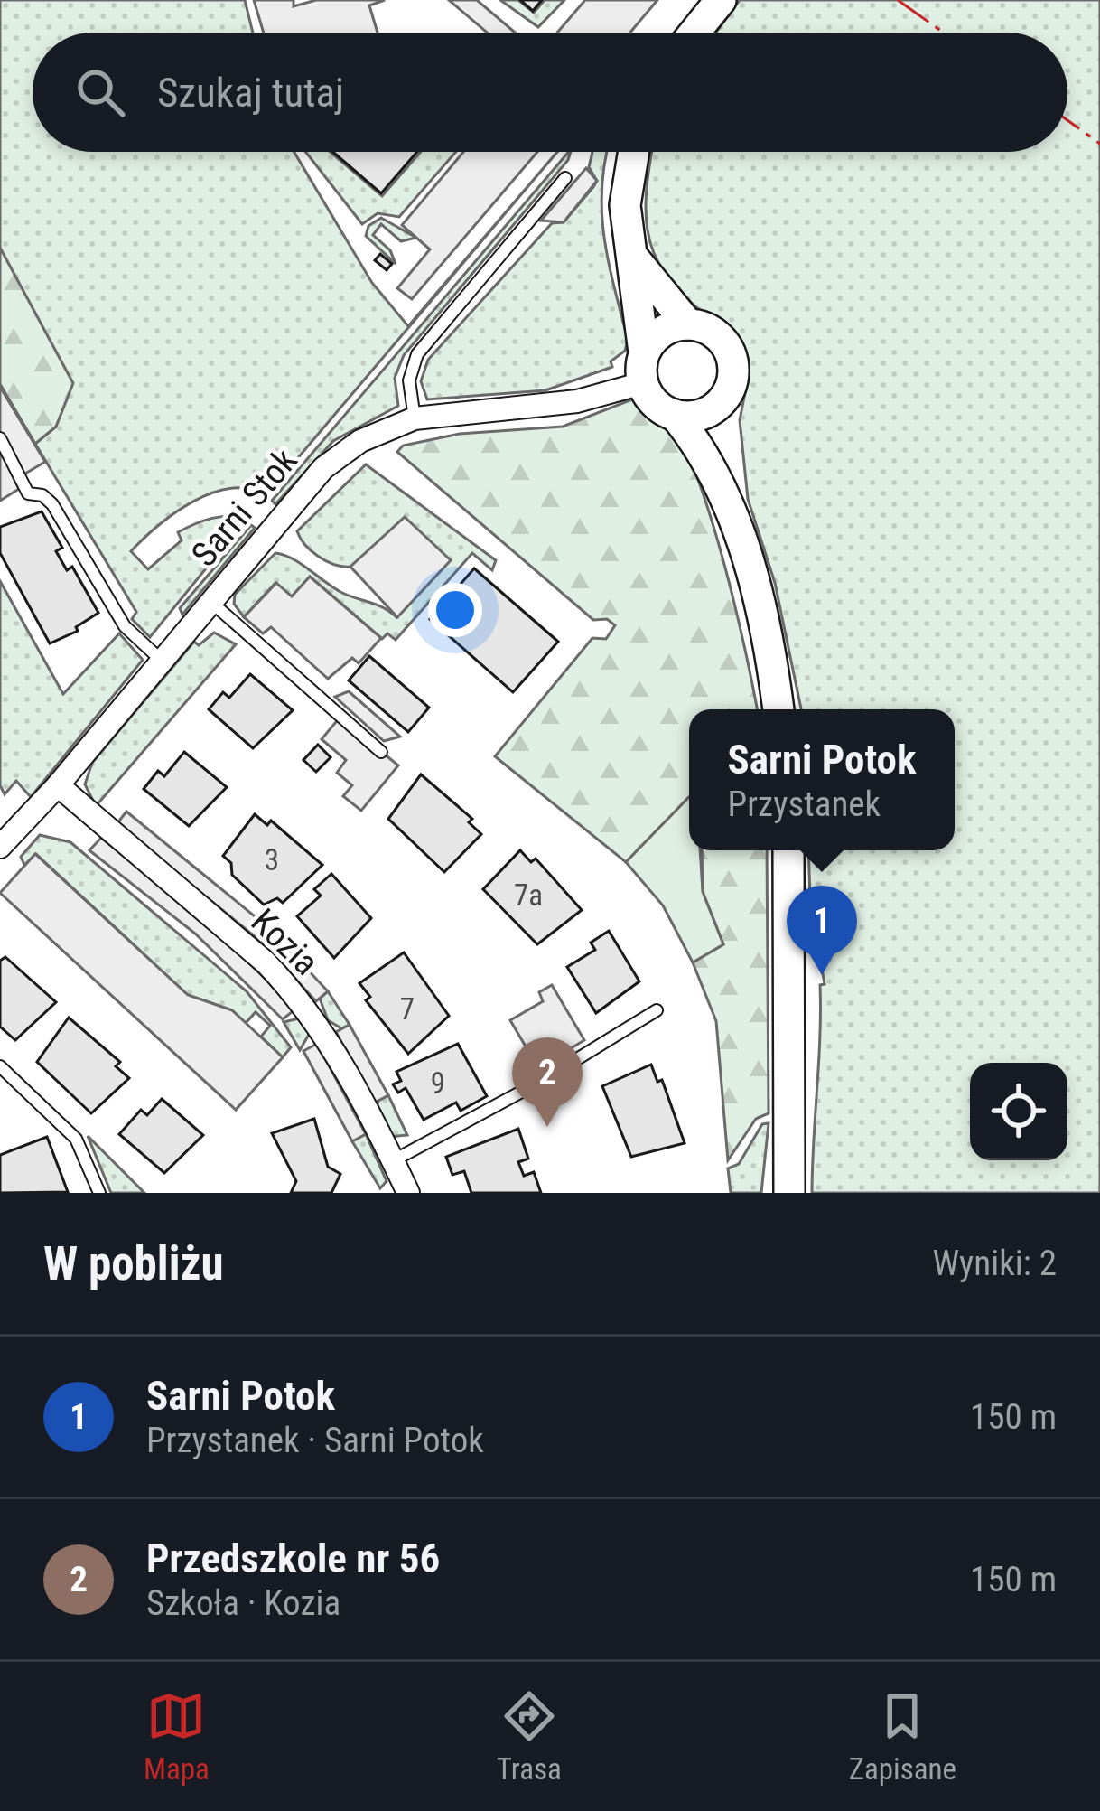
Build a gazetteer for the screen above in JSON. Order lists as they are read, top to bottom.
{
  "streets": {
    "street": ["Sarni Stok", "Kozia"]
  },
  "crossings": [
    ["Sarni Stok", "Kozia"]
  ],
  "house_numbers": [
    "3",
    "7a",
    "7",
    "9"
  ],
  "page": {
    "search": "Szukaj tutaj",
    "popup": ["Sarni Potok", "Przystanek"],
    "pins": ["1", "2"],
    "heading": ["W pobliżu", "Wyniki: 2"],
    "list": [
      {
        "mark": "1",
        "name": "Sarni Potok",
        "note": "Przystanek · Sarni Potok",
        "value": "150 m"
      },
      {
        "mark": "2",
        "name": "Przedszkole nr 56",
        "note": "Szkoła · Kozia",
        "value": "150 m"
      }
    ],
    "nav": ["Mapa", "Trasa", "Zapisane"]
  }
}
